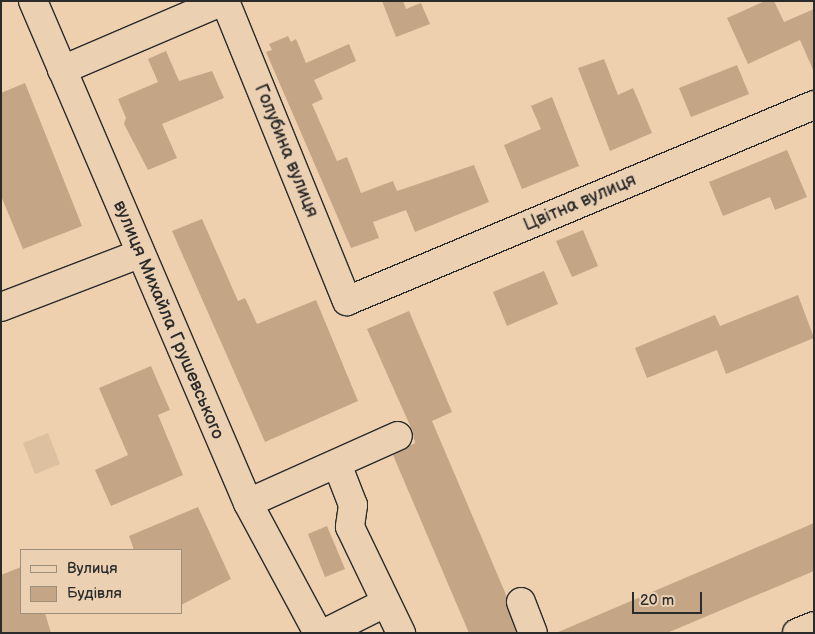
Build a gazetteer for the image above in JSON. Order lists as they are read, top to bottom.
{
  "streets": {
    "street": ["Голубина вулиця", "Цвітна вулиця", "вулиця Михайла Грушевського"]
  },
  "crossings": [
    ["Голубина вулиця", "Цвітна вулиця"]
  ],
  "legend": ["Вулиця", "Будівля"],
  "scale_bar": "20 m"
}
